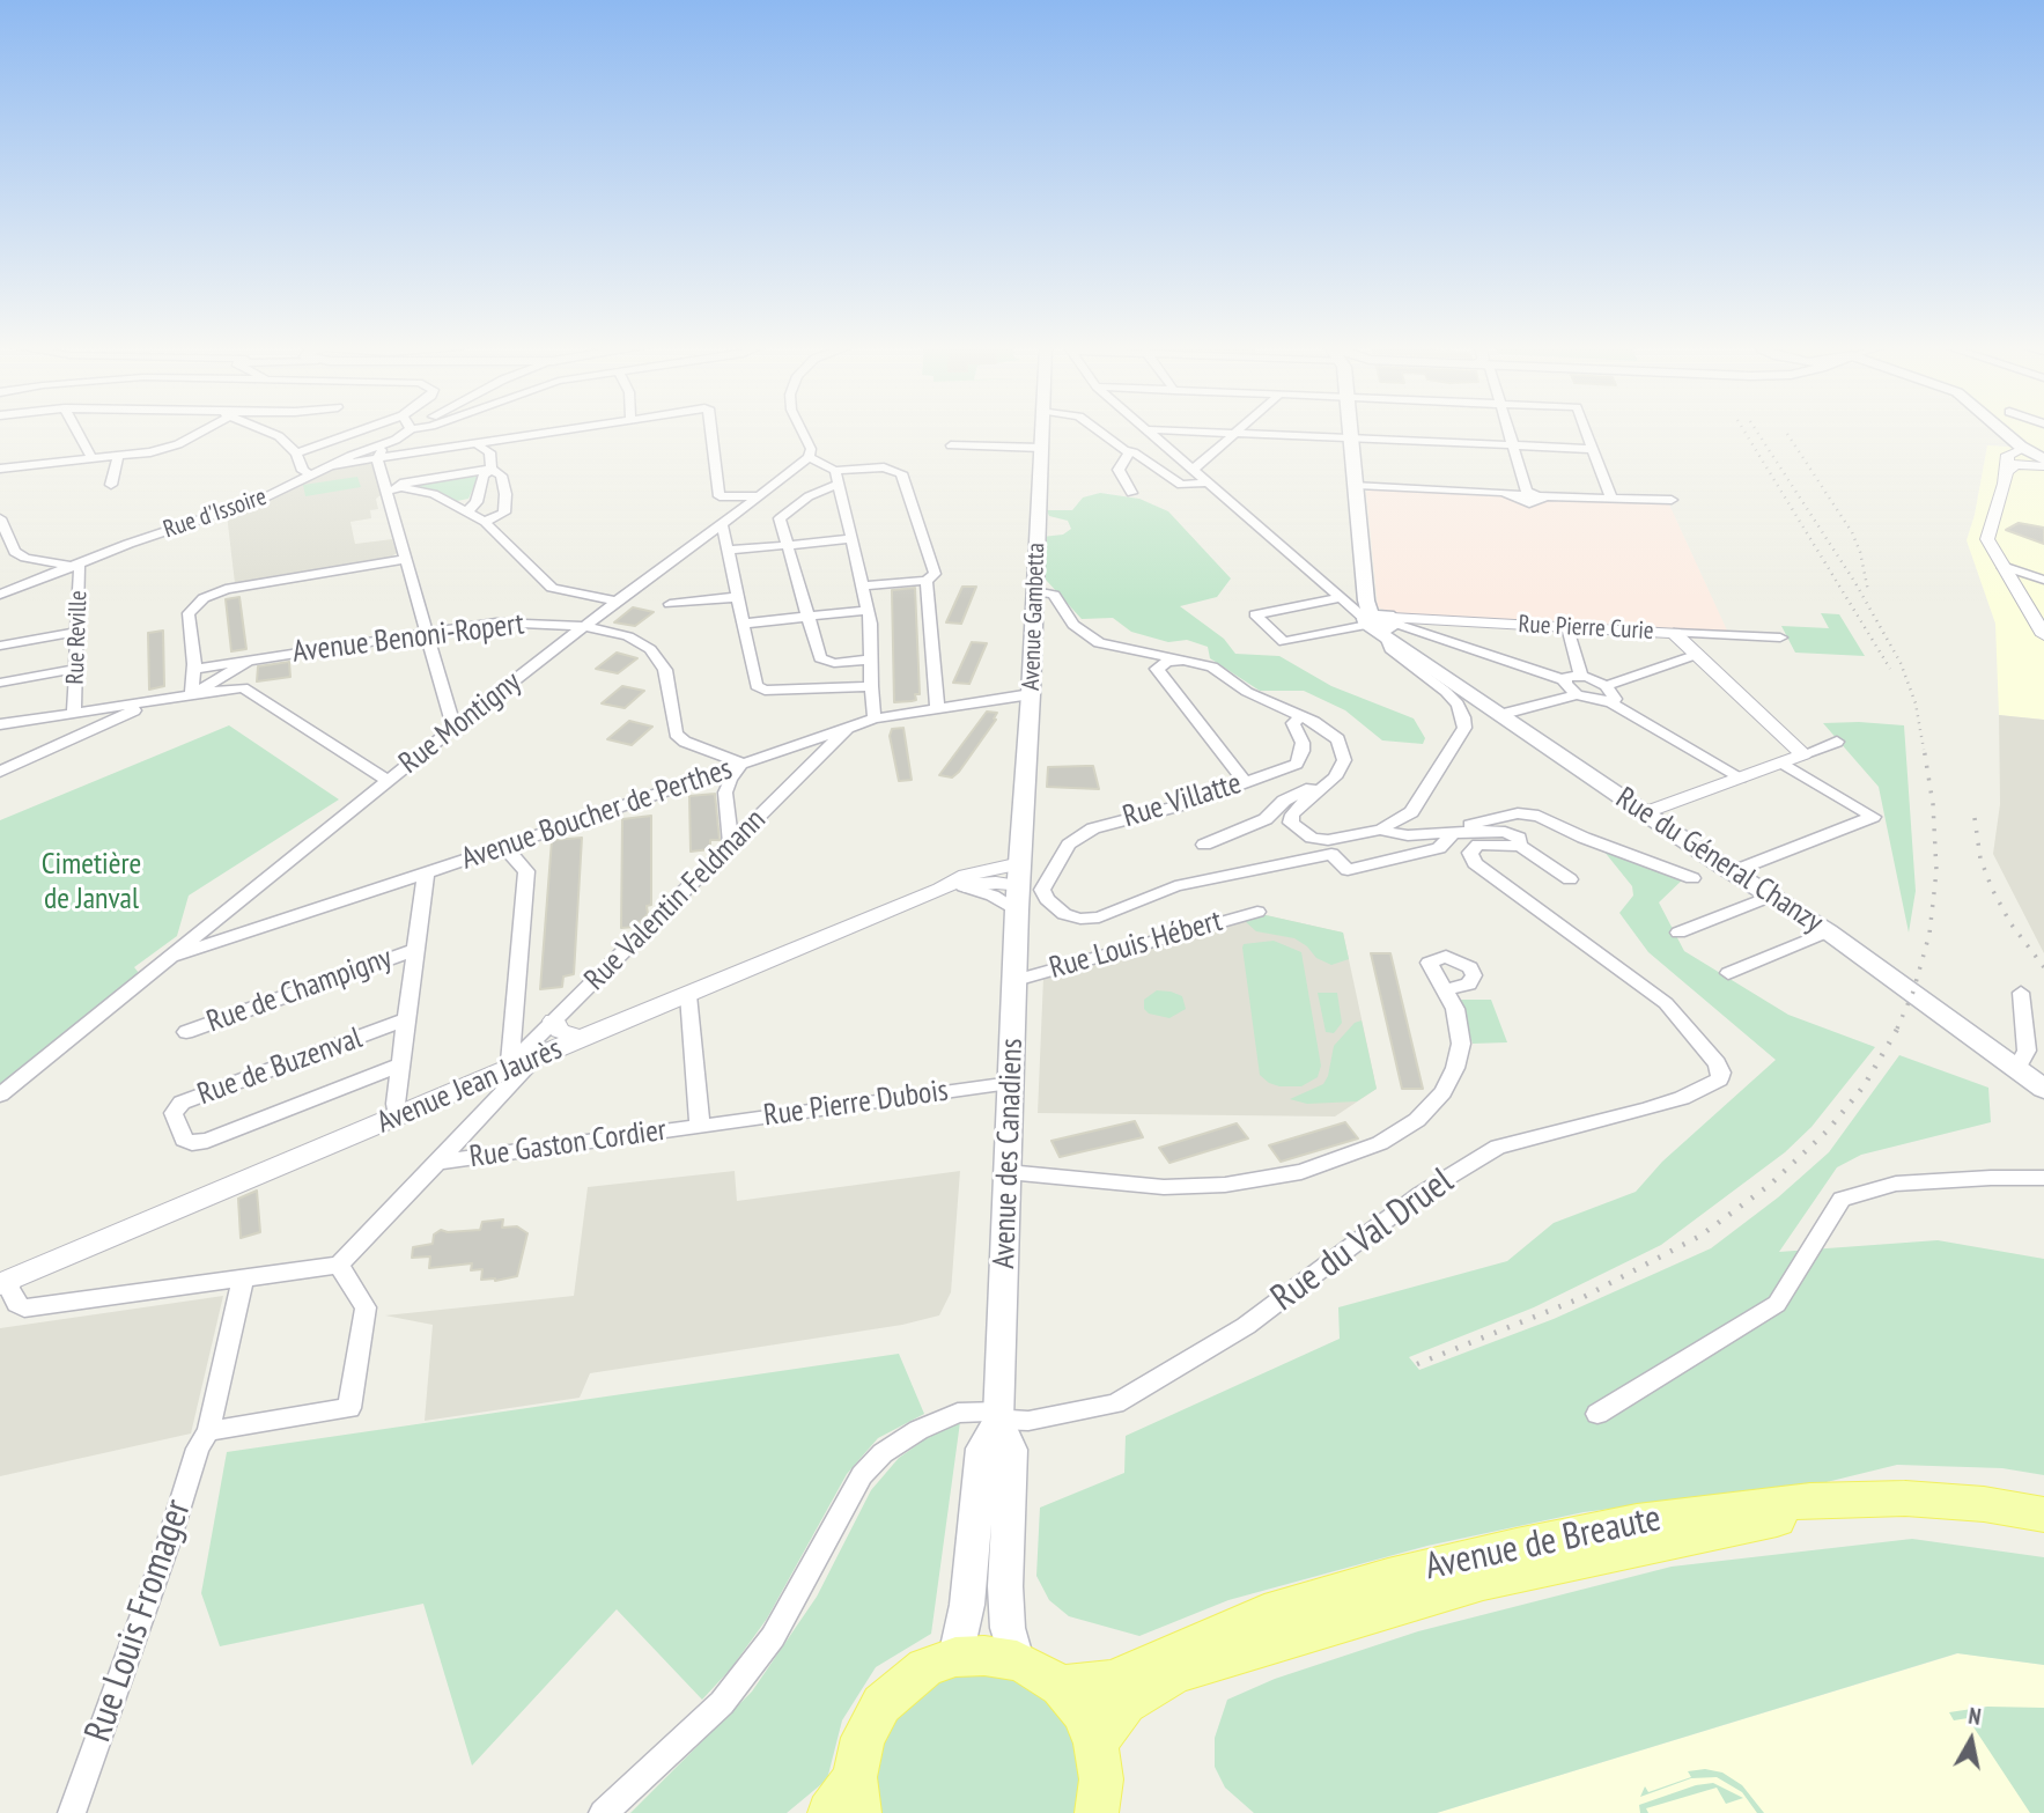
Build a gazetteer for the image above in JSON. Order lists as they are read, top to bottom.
{
  "streets": {
    "main road": [
      "Avenue Gambetta",
      "Rue du Géneral Chanzy",
      "Avenue des Canadiens",
      "Avenue de Breaute"
    ],
    "street": [
      "Rue d'Issoire",
      "Rue Pierre Curie",
      "Rue Reville",
      "Avenue Benoni-Ropert",
      "Rue Montigny",
      "Rue Villatte",
      "Avenue Boucher de Perthes",
      "Rue Valentin Feldmann",
      "Rue Louis Hébert",
      "Rue de Champigny",
      "Rue de Buzenval",
      "Avenue Jean Jaurès",
      "Rue Pierre Dubois",
      "Rue Gaston Cordier",
      "Rue du Val Druel",
      "Rue Louis Fromager"
    ]
  },
  "crossings": [
    ["Rue d'Issoire", "Rue Reville"],
    ["Avenue Gambetta", "Avenue Boucher de Perthes"],
    ["Avenue Gambetta", "Avenue Jean Jaurès"],
    ["Avenue Gambetta", "Avenue des Canadiens"],
    ["Rue Pierre Curie", "Rue du Géneral Chanzy"],
    ["Avenue Benoni-Ropert", "Rue Montigny"],
    ["Avenue Benoni-Ropert", "Avenue Boucher de Perthes"],
    ["Rue Montigny", "Avenue Boucher de Perthes"],
    ["Avenue Boucher de Perthes", "Rue Valentin Feldmann"],
    ["Rue Valentin Feldmann", "Avenue Jean Jaurès"],
    ["Rue Louis Hébert", "Avenue des Canadiens"],
    ["Avenue Jean Jaurès", "Avenue des Canadiens"],
    ["Rue Pierre Dubois", "Rue Gaston Cordier"],
    ["Rue Pierre Dubois", "Avenue des Canadiens"],
    ["Avenue des Canadiens", "Rue du Val Druel"]
  ],
  "parks": ["Cimetière de Janval"],
  "north": "top"
}
